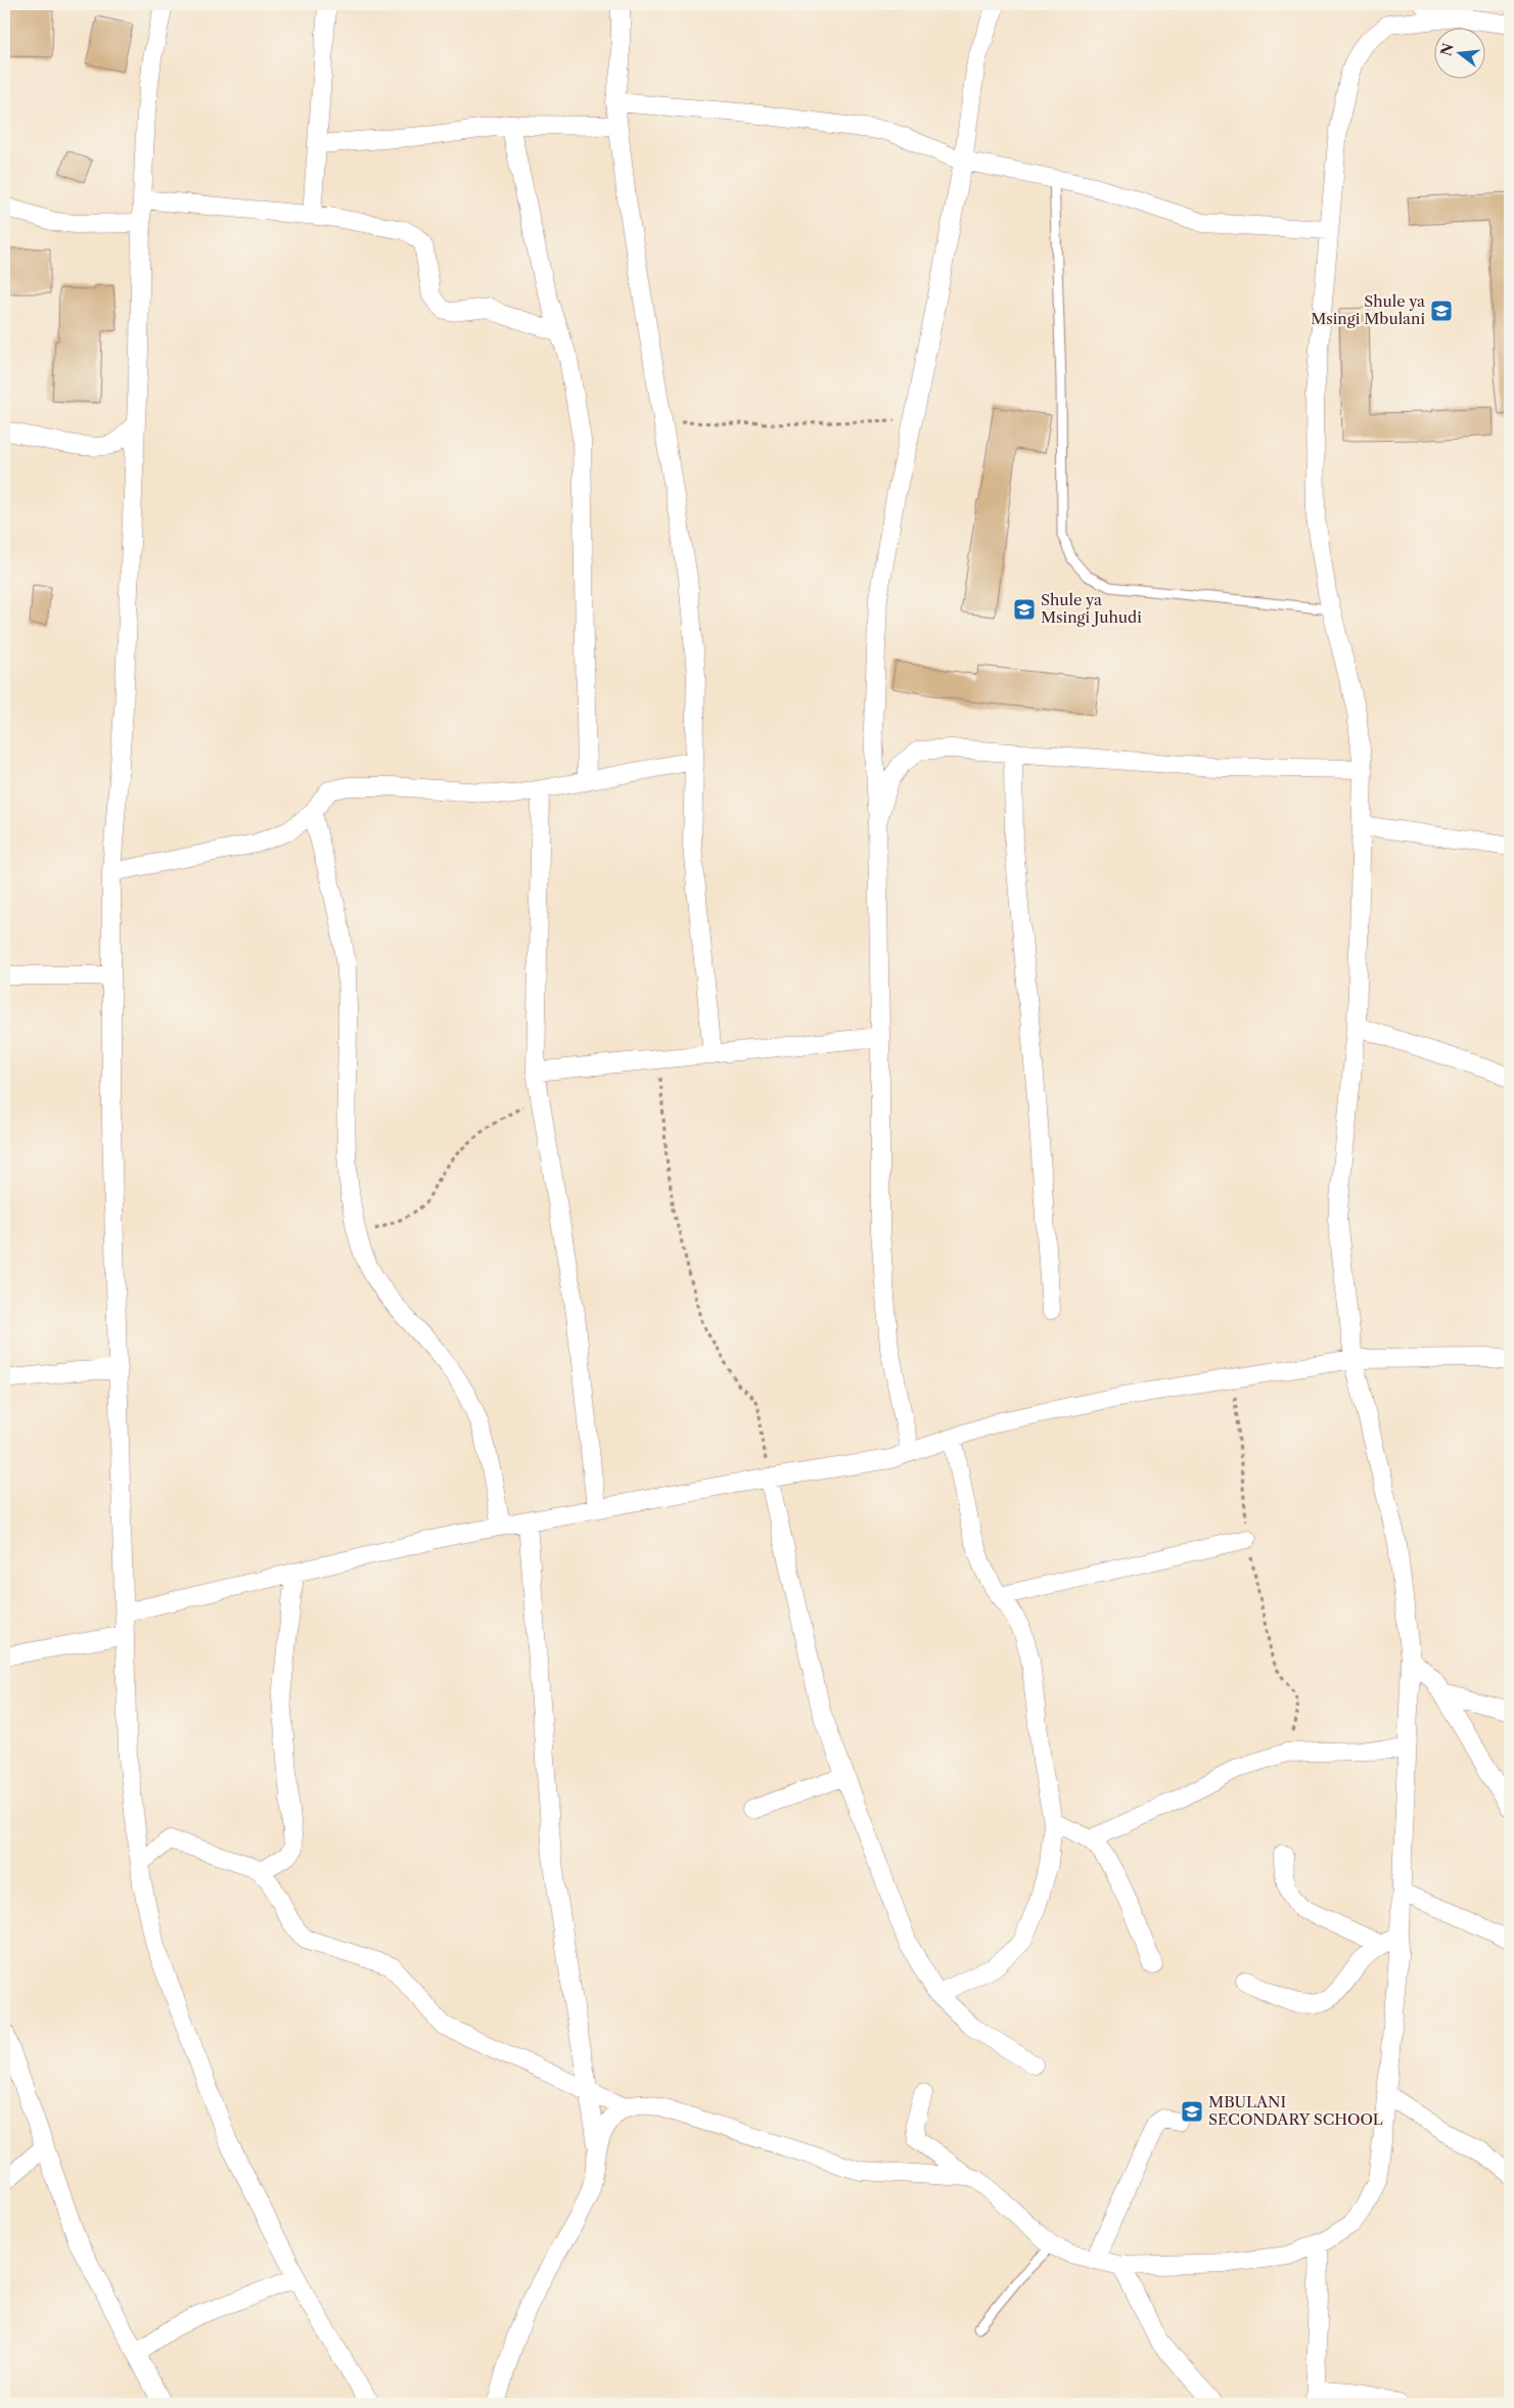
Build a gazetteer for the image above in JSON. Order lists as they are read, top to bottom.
{
  "places": {
    "school or university": ["Shule ya Msingi Mbulani", "Shule ya Msingi Juhudi", "MBULANI SECONDARY SCHOOL"]
  },
  "north": "left"
}
